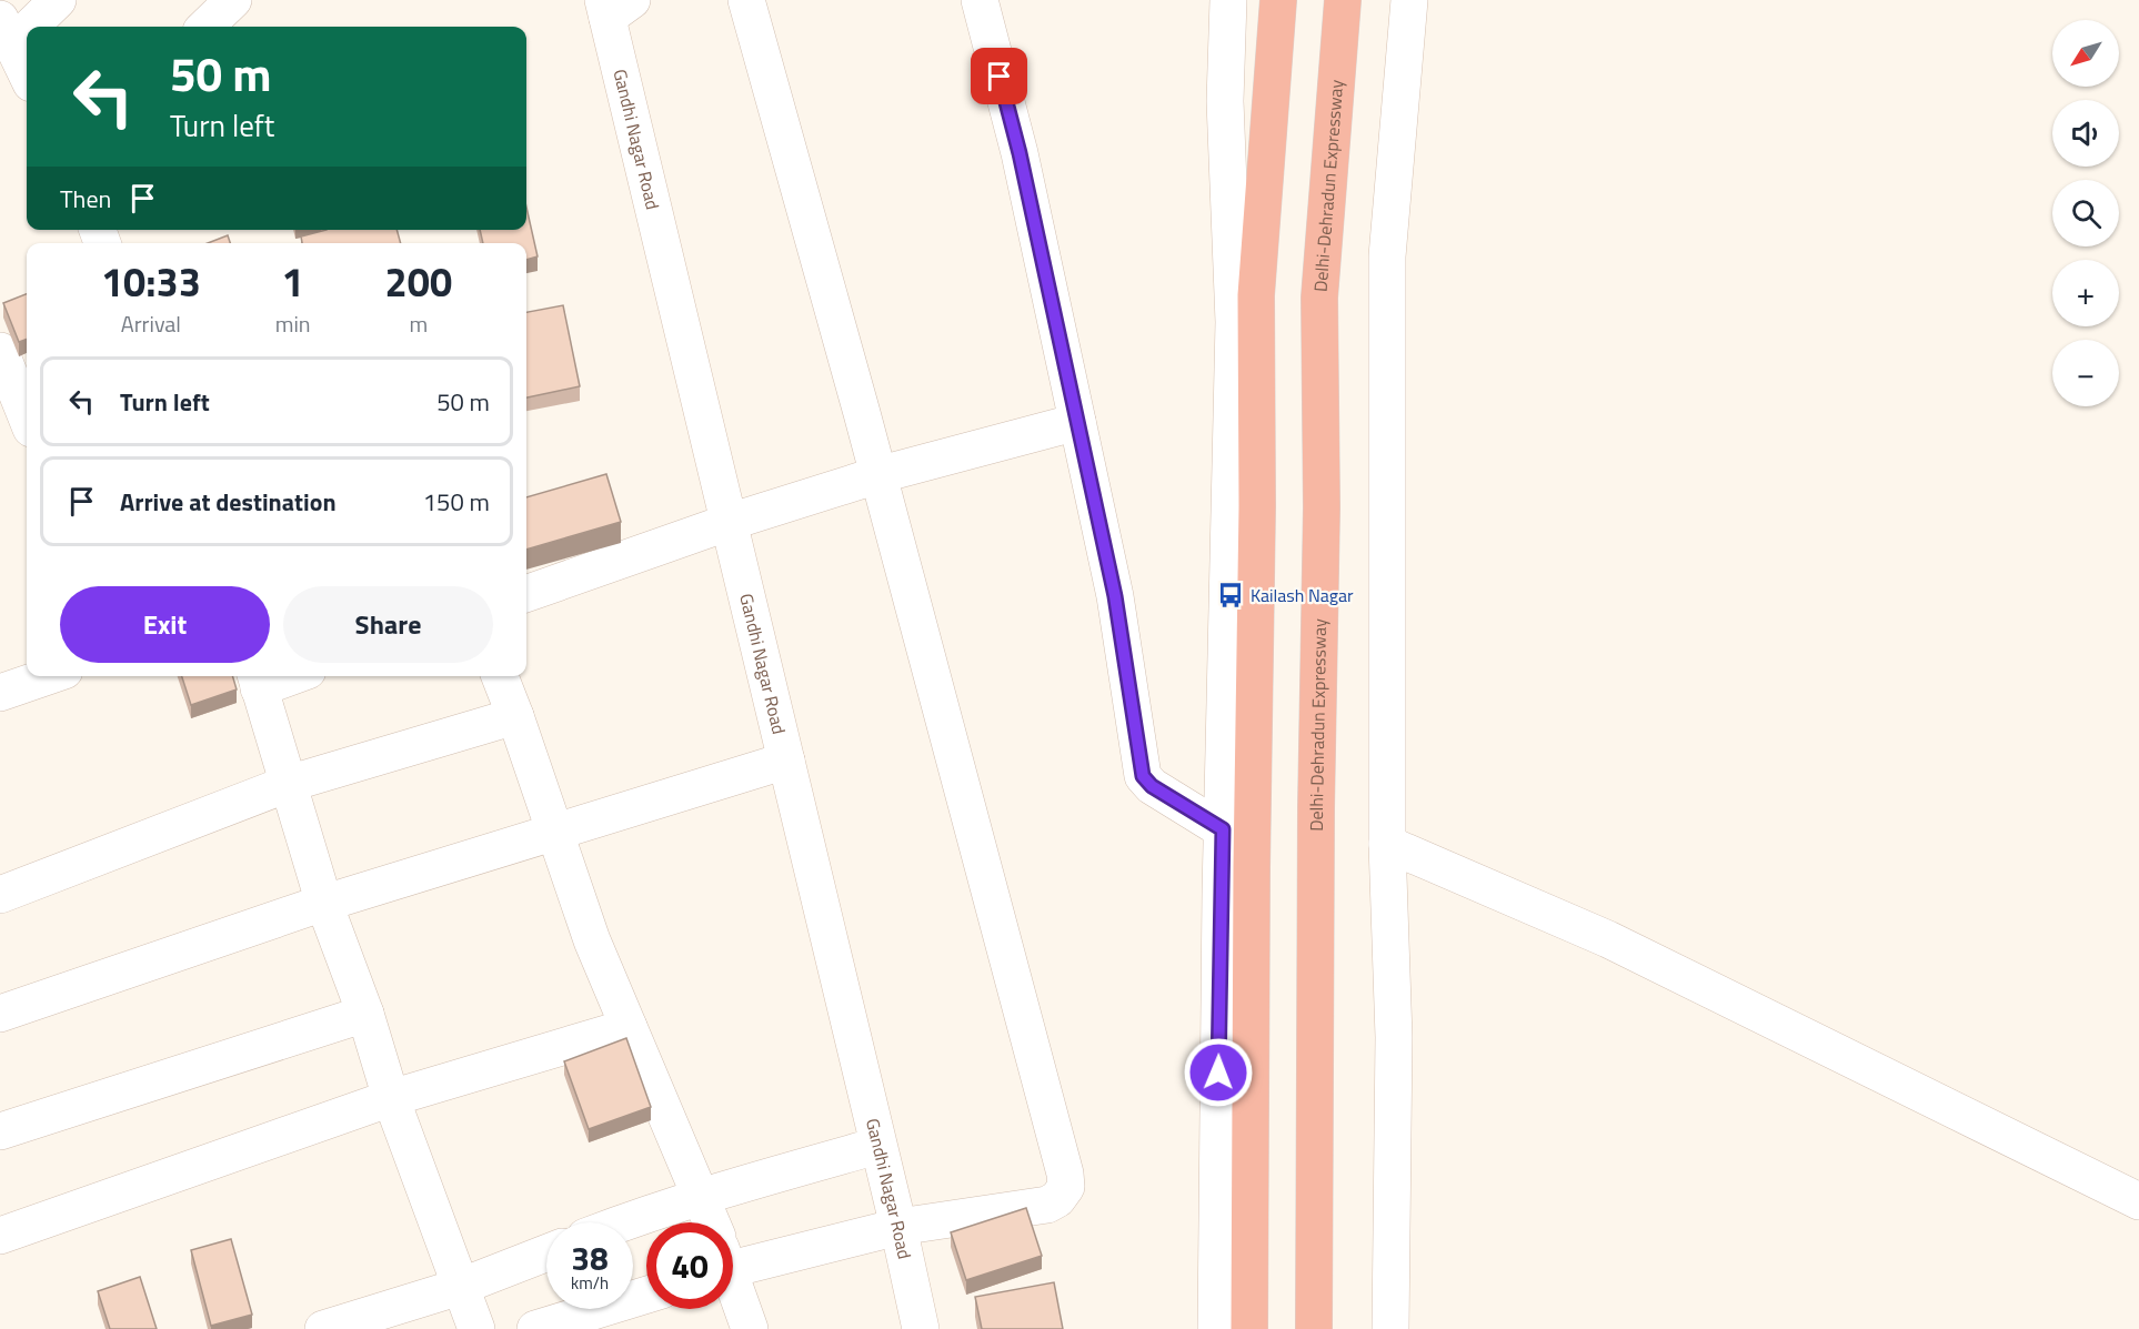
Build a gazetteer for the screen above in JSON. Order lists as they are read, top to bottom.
{
  "streets": {
    "highway": ["Delhi-Dehradun Expressway"],
    "street": ["Gandhi Nagar Road"]
  },
  "places": {
    "bus stop": ["Kailash Nagar"]
  },
  "north": "bottom left",
  "page": {
    "map_buttons": ["+", "−"],
    "turn": ["50 m", "Turn left"],
    "then": "Then",
    "eta": [
      "10:33",
      "Arrival",
      "1",
      "min",
      "200",
      "m"
    ],
    "list": [
      {
        "name": "Turn left",
        "value": "50 m"
      },
      {
        "name": "Arrive at destination",
        "value": "150 m"
      }
    ],
    "buttons": ["Exit", "Share"],
    "speed": "38 km/h",
    "limit": "40"
  }
}
